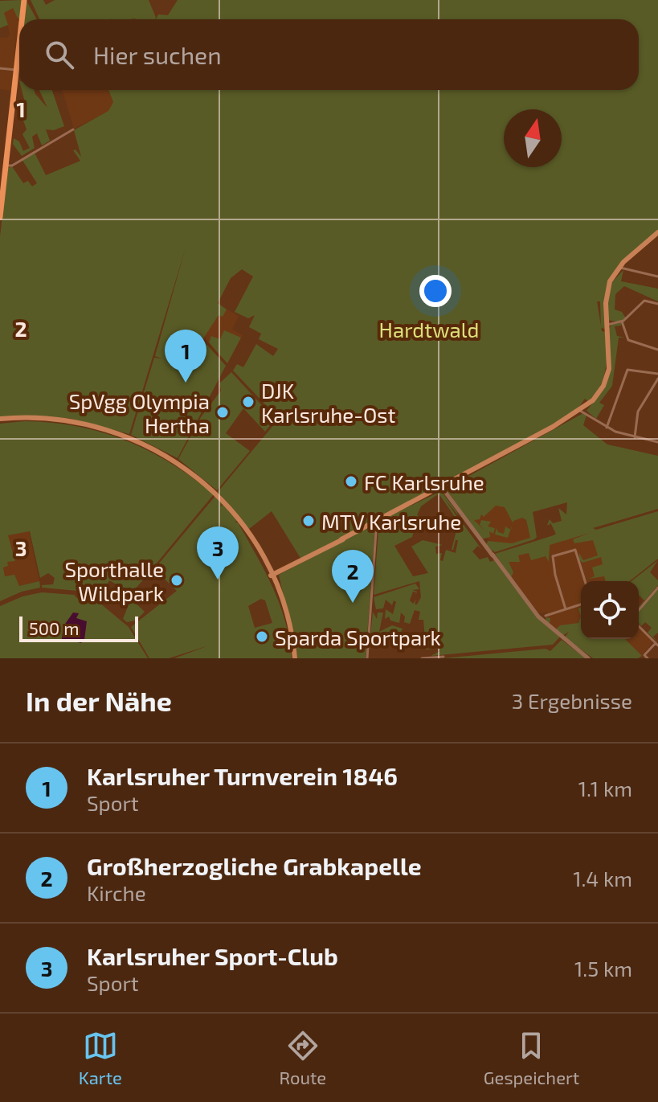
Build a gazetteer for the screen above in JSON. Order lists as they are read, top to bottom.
{
  "parks": ["Hardtwald"],
  "places": [
    "DJK Karlsruhe-Ost",
    "SpVgg Olympia Hertha",
    "FC Karlsruhe",
    "MTV Karlsruhe",
    "Sporthalle Wildpark",
    "Sparda Sportpark"
  ],
  "scale_bar": "500 m",
  "north": "top",
  "page": {
    "search": "Hier suchen",
    "pins": ["1", "3", "2"],
    "scale": "500 m",
    "heading": ["In der Nähe", "3 Ergebnisse"],
    "list": [
      {
        "mark": "1",
        "name": "Karlsruher Turnverein 1846",
        "note": "Sport",
        "value": "1.1 km"
      },
      {
        "mark": "2",
        "name": "Großherzogliche Grabkapelle",
        "note": "Kirche",
        "value": "1.4 km"
      },
      {
        "mark": "3",
        "name": "Karlsruher Sport-Club",
        "note": "Sport",
        "value": "1.5 km"
      }
    ],
    "nav": ["Karte", "Route", "Gespeichert"]
  },
  "grid": {
    "rows": ["1", "2", "3"]
  }
}
